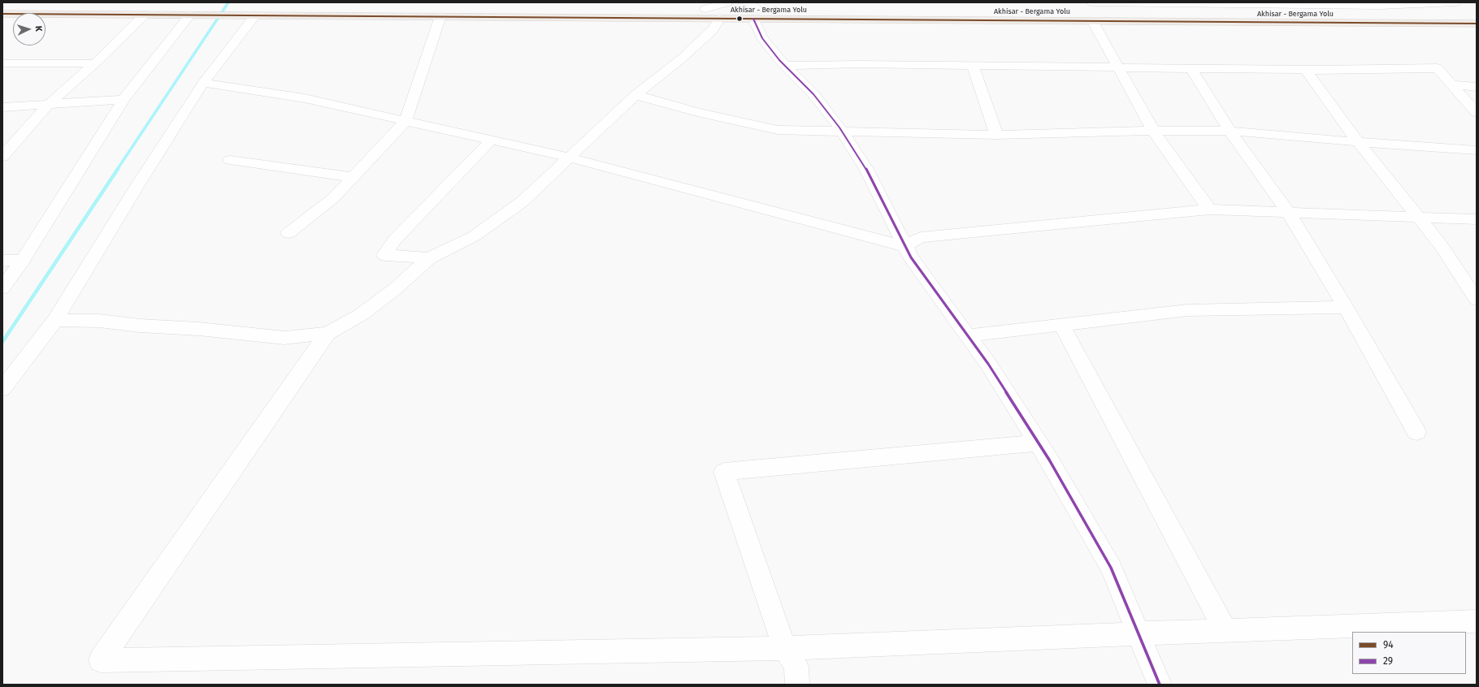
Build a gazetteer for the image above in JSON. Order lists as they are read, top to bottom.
{
  "streets": {
    "main road": ["Akhisar - Bergama Yolu"]
  },
  "lines": ["transit line 94", "transit line 29"],
  "legend": ["94", "29"],
  "north": "right"
}
